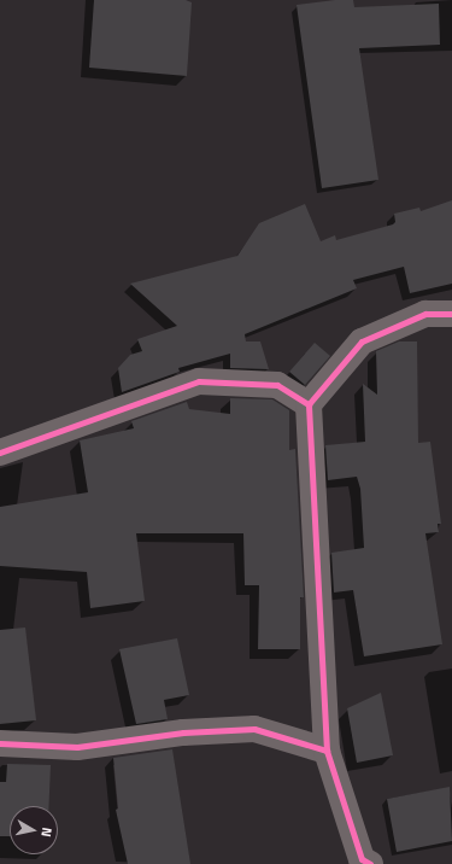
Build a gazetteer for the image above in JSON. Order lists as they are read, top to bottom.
{
  "north": "right"
}
